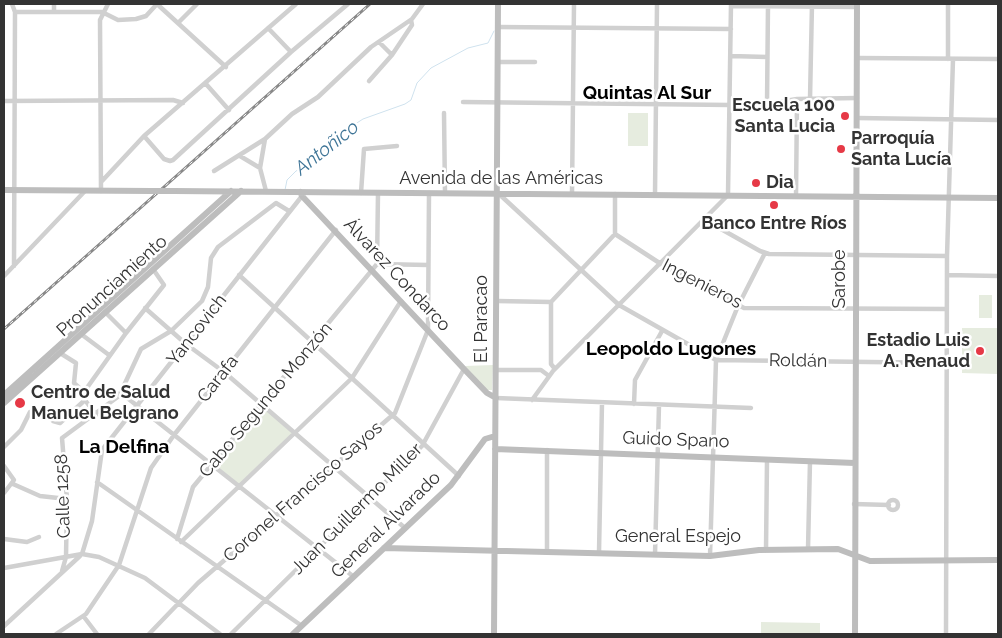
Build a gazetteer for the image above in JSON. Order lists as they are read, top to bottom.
{
  "streets": {
    "main road": [
      "Avenida de las Américas",
      "Álvarez Condarco",
      "Sarobe",
      "Pronunciamiento",
      "El Paracao",
      "Guido Spano",
      "General Alvarado",
      "General Espejo"
    ],
    "street": [
      "Ingenieros",
      "Yancovich",
      "Roldán",
      "Carafa",
      "Cabo Segundo Monzón",
      "Coronel Francisco Sayos",
      "Calle 1258",
      "Juan Guillermo Miller"
    ]
  },
  "crossings": [
    ["Avenida de las Américas", "Álvarez Condarco"],
    ["Avenida de las Américas", "Sarobe"],
    ["Avenida de las Américas", "Pronunciamiento"],
    ["Avenida de las Américas", "El Paracao"],
    ["Avenida de las Américas", "Yancovich"],
    ["Avenida de las Américas", "Roldán"],
    ["Álvarez Condarco", "El Paracao"],
    ["Álvarez Condarco", "Yancovich"],
    ["Álvarez Condarco", "Carafa"],
    ["Álvarez Condarco", "Cabo Segundo Monzón"],
    ["Álvarez Condarco", "Coronel Francisco Sayos"],
    ["Álvarez Condarco", "Juan Guillermo Miller"],
    ["Sarobe", "Ingenieros"],
    ["Sarobe", "Roldán"],
    ["Sarobe", "Guido Spano"],
    ["Sarobe", "General Espejo"],
    ["El Paracao", "Roldán"],
    ["El Paracao", "Guido Spano"],
    ["El Paracao", "General Alvarado"],
    ["El Paracao", "General Espejo"],
    ["Yancovich", "Calle 1258"],
    ["General Alvarado", "General Espejo"]
  ],
  "districts": ["Quintas Al Sur", "Leopoldo Lugones", "La Delfina"],
  "water": ["Antoñico"],
  "places": [
    "Escuela 100 Santa Lucia",
    "Parroquía Santa Lucía",
    "Dia",
    "Banco Entre Ríos",
    "Estadio Luis A. Renaud",
    "Centro de Salud Manuel Belgrano"
  ]
}
